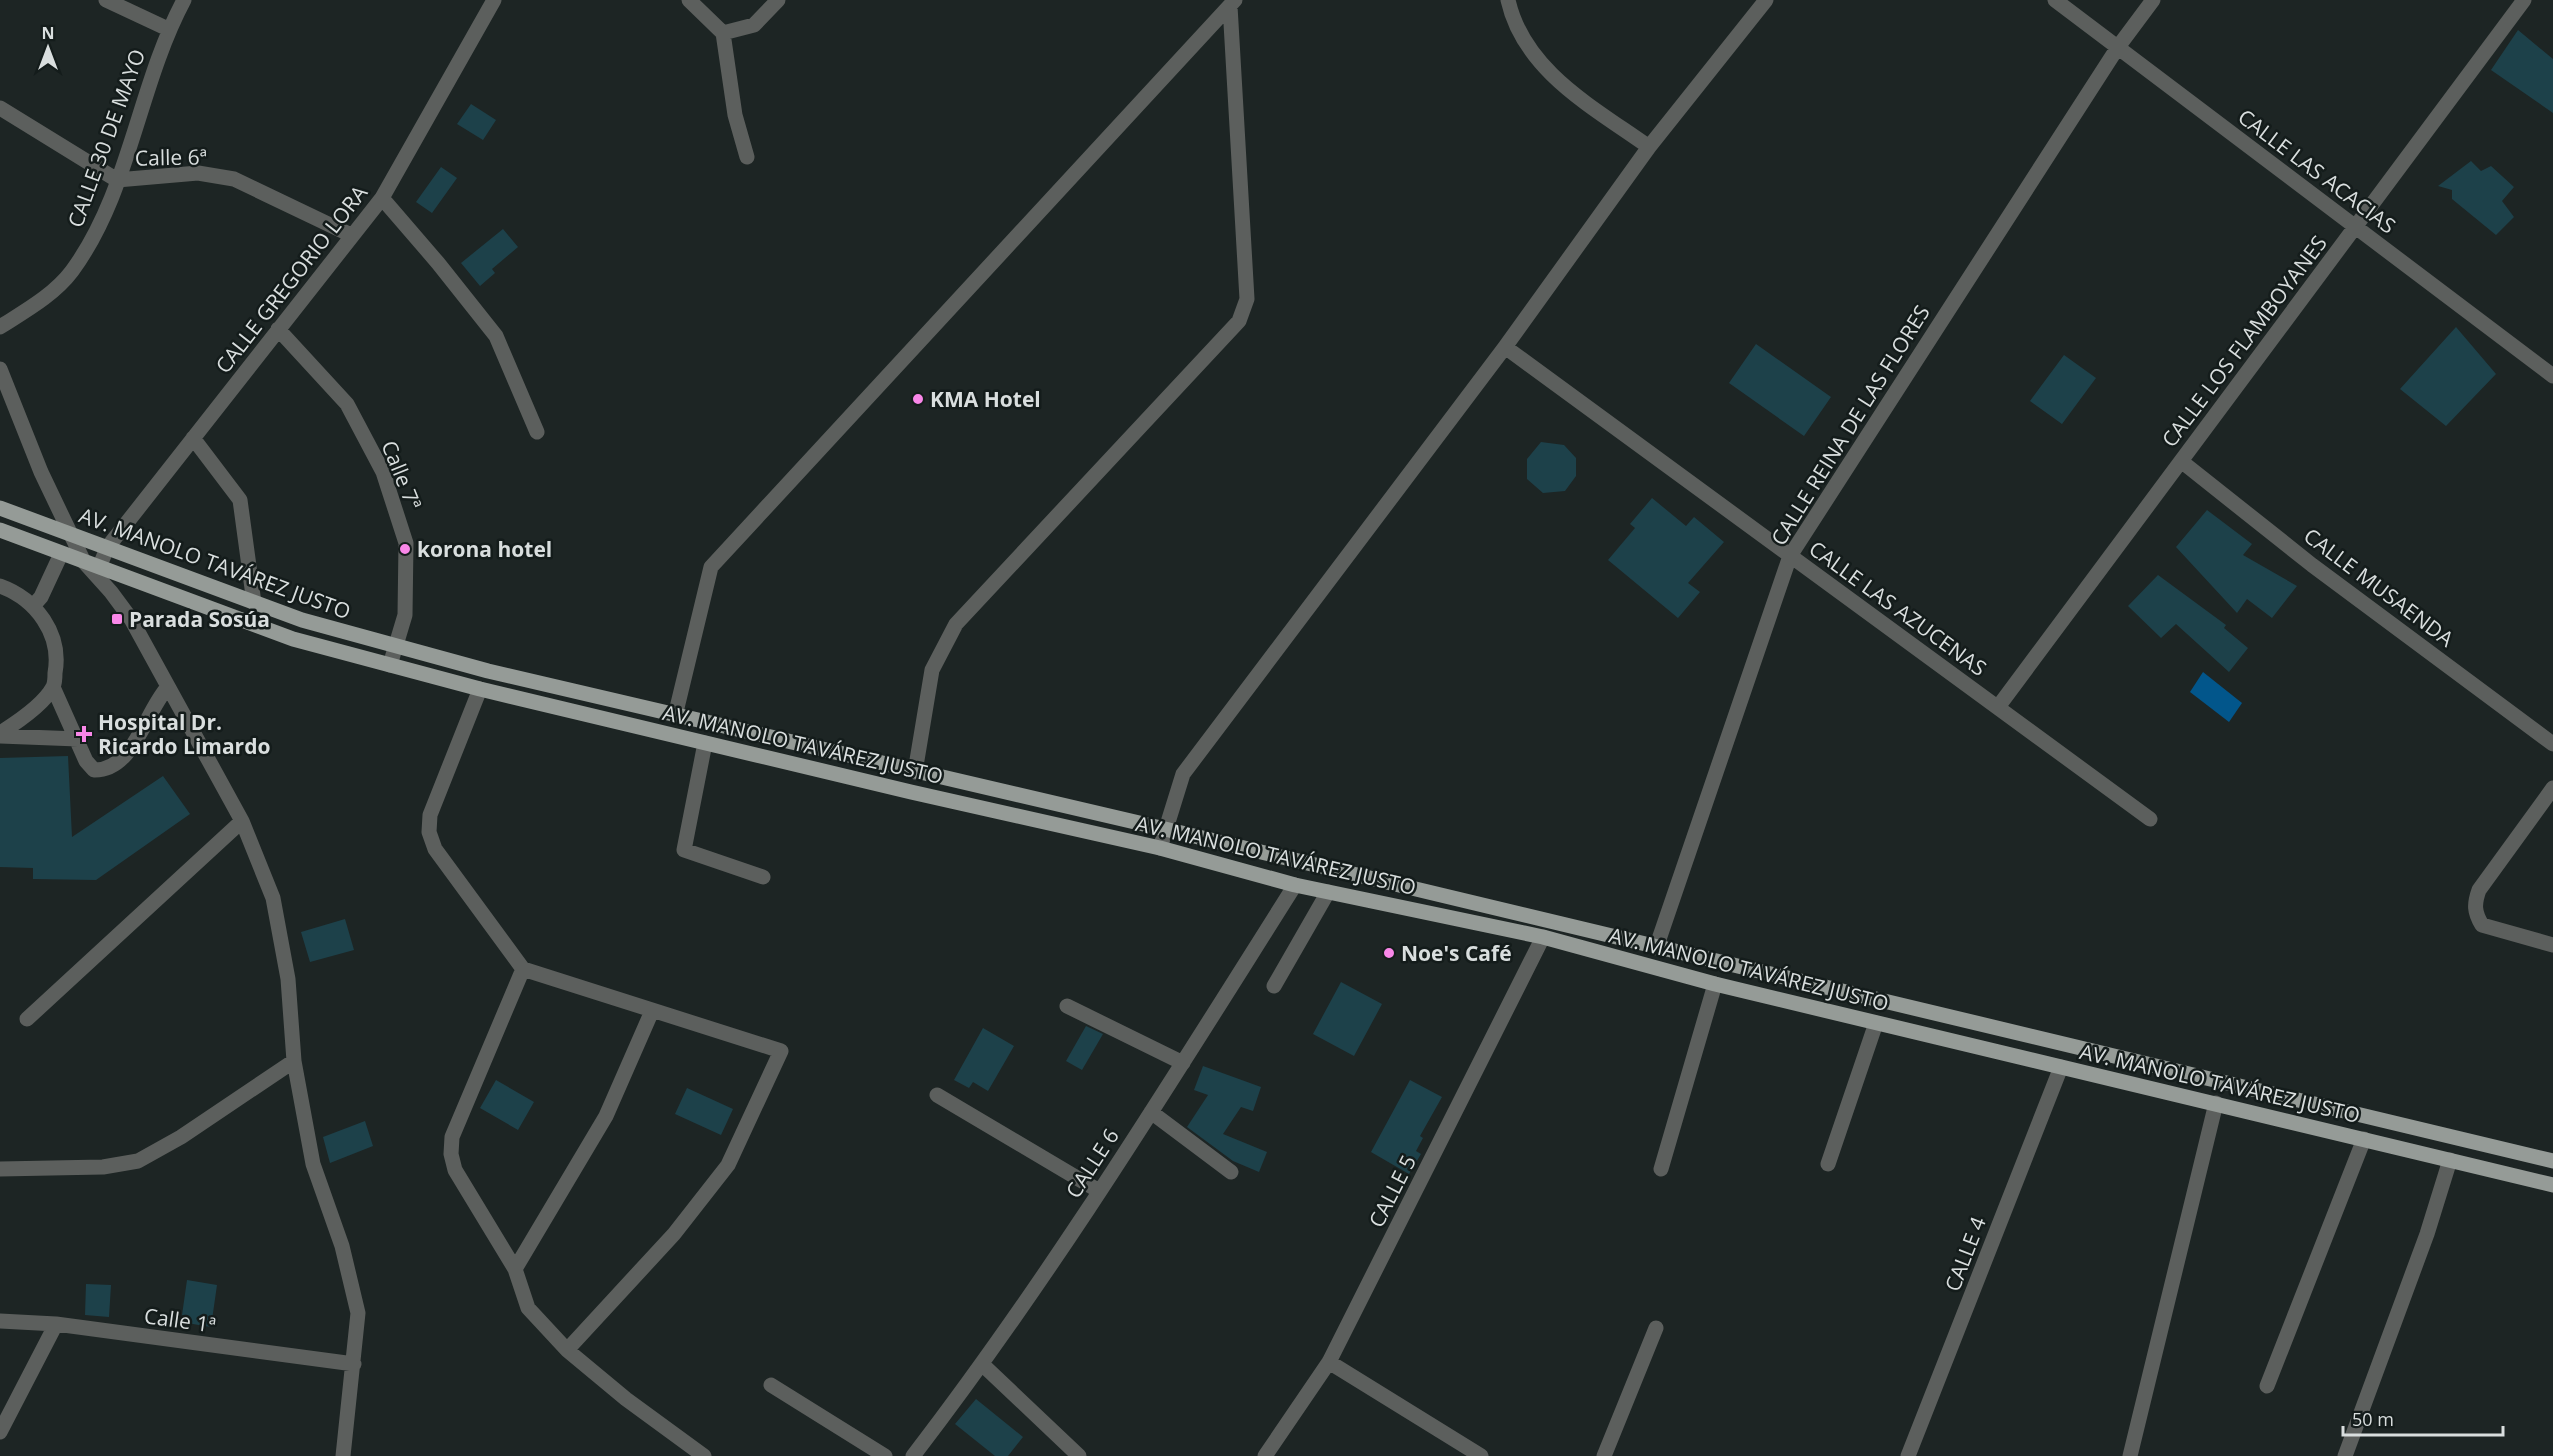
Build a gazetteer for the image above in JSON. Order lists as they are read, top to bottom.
{
  "streets": {
    "main road": ["AV. MANOLO TAVÁREZ JUSTO"],
    "street": [
      "CALLE 30 DE MAYO",
      "Calle 6ª",
      "CALLE LAS ACACIAS",
      "CALLE GREGORIO LORA",
      "CALLE LOS FLAMBOYANES",
      "CALLE REINA DE LAS FLORES",
      "Calle 7ª",
      "CALLE MUSAENDA",
      "CALLE LAS AZUCENAS",
      "CALLE 6",
      "CALLE 5",
      "CALLE 4",
      "Calle 1ª"
    ]
  },
  "crossings": [
    ["CALLE 30 DE MAYO", "Calle 6ª"],
    ["Calle 6ª", "CALLE GREGORIO LORA"],
    ["CALLE LAS ACACIAS", "CALLE LOS FLAMBOYANES"],
    ["CALLE LAS ACACIAS", "CALLE REINA DE LAS FLORES"],
    ["CALLE GREGORIO LORA", "Calle 7ª"],
    ["CALLE GREGORIO LORA", "AV. MANOLO TAVÁREZ JUSTO"],
    ["CALLE LOS FLAMBOYANES", "CALLE MUSAENDA"],
    ["CALLE LOS FLAMBOYANES", "CALLE LAS AZUCENAS"],
    ["CALLE REINA DE LAS FLORES", "AV. MANOLO TAVÁREZ JUSTO"],
    ["CALLE REINA DE LAS FLORES", "CALLE LAS AZUCENAS"],
    ["Calle 7ª", "AV. MANOLO TAVÁREZ JUSTO"],
    ["AV. MANOLO TAVÁREZ JUSTO", "CALLE 6"],
    ["AV. MANOLO TAVÁREZ JUSTO", "CALLE 5"],
    ["AV. MANOLO TAVÁREZ JUSTO", "CALLE 4"]
  ],
  "places": {
    "other": ["KMA Hotel", "korona hotel", "Noe's Café"],
    "transit": ["Parada Sosúa"],
    "health": ["Hospital Dr. Ricardo Limardo"]
  },
  "scale_bar": "50 m",
  "north": "top"
}
